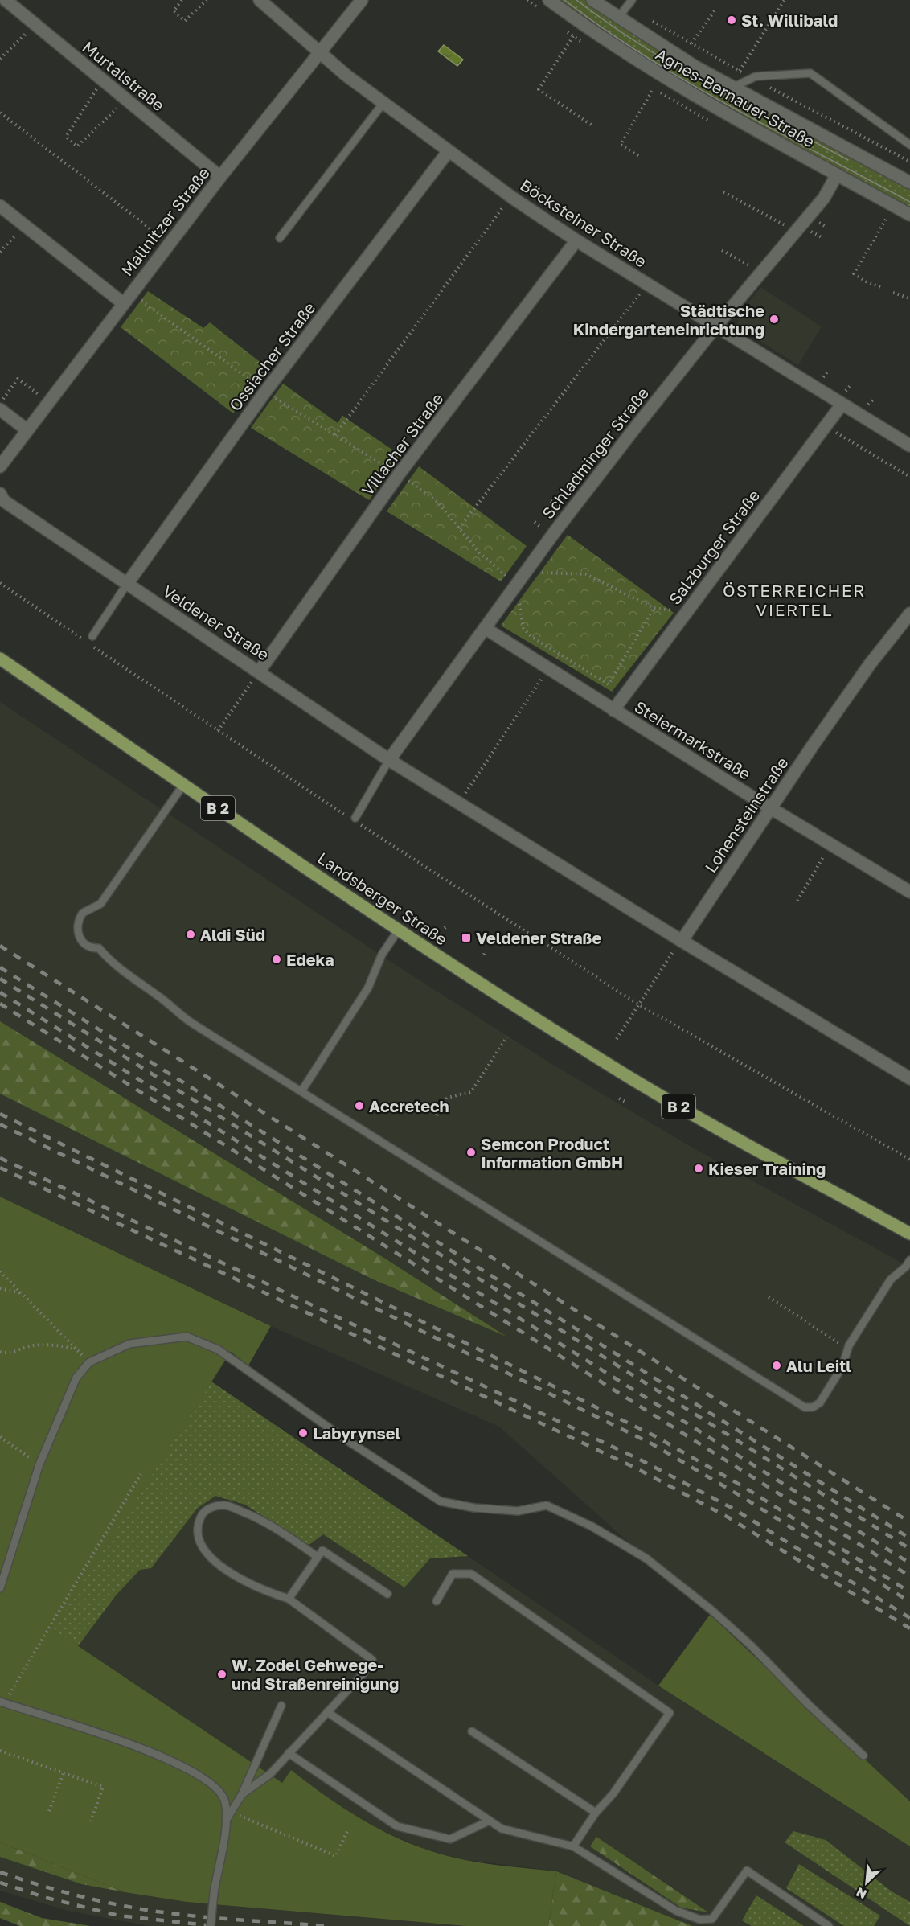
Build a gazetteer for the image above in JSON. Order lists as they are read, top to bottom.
{
  "streets": {
    "main road": ["B 2", "Landsberger Straße"],
    "street": [
      "Murtalstraße",
      "Agnes-Bernauer-Straße",
      "Mallnitzer Straße",
      "Böcksteiner Straße",
      "Ossiacher Straße",
      "Villacher Straße",
      "Schladminger Straße",
      "Salzburger Straße",
      "Veldener Straße",
      "Steiermarkstraße",
      "Lohensteinstraße"
    ]
  },
  "crossings": [
    ["Murtalstraße", "Mallnitzer Straße"],
    ["Agnes-Bernauer-Straße", "Schladminger Straße"],
    ["Mallnitzer Straße", "Böcksteiner Straße"],
    ["Böcksteiner Straße", "Ossiacher Straße"],
    ["Böcksteiner Straße", "Villacher Straße"],
    ["Böcksteiner Straße", "Schladminger Straße"],
    ["Böcksteiner Straße", "Salzburger Straße"],
    ["Ossiacher Straße", "Veldener Straße"],
    ["Villacher Straße", "Veldener Straße"],
    ["Schladminger Straße", "Veldener Straße"],
    ["Schladminger Straße", "Steiermarkstraße"],
    ["Salzburger Straße", "Steiermarkstraße"],
    ["Veldener Straße", "Lohensteinstraße"],
    ["Steiermarkstraße", "Lohensteinstraße"]
  ],
  "districts": ["ÖSTERREICHER VIERTEL"],
  "places": {
    "other": [
      "St. Willibald",
      "Städtische Kindergarteneinrichtung",
      "Aldi Süd",
      "Edeka",
      "Accretech",
      "Semcon Product Information GmbH",
      "Kieser Training",
      "Alu Leitl",
      "Labyrynsel",
      "W. Zodel Gehwege- und Straßenreinigung"
    ],
    "transit": ["Veldener Straße"]
  },
  "north": "bottom left"
}
